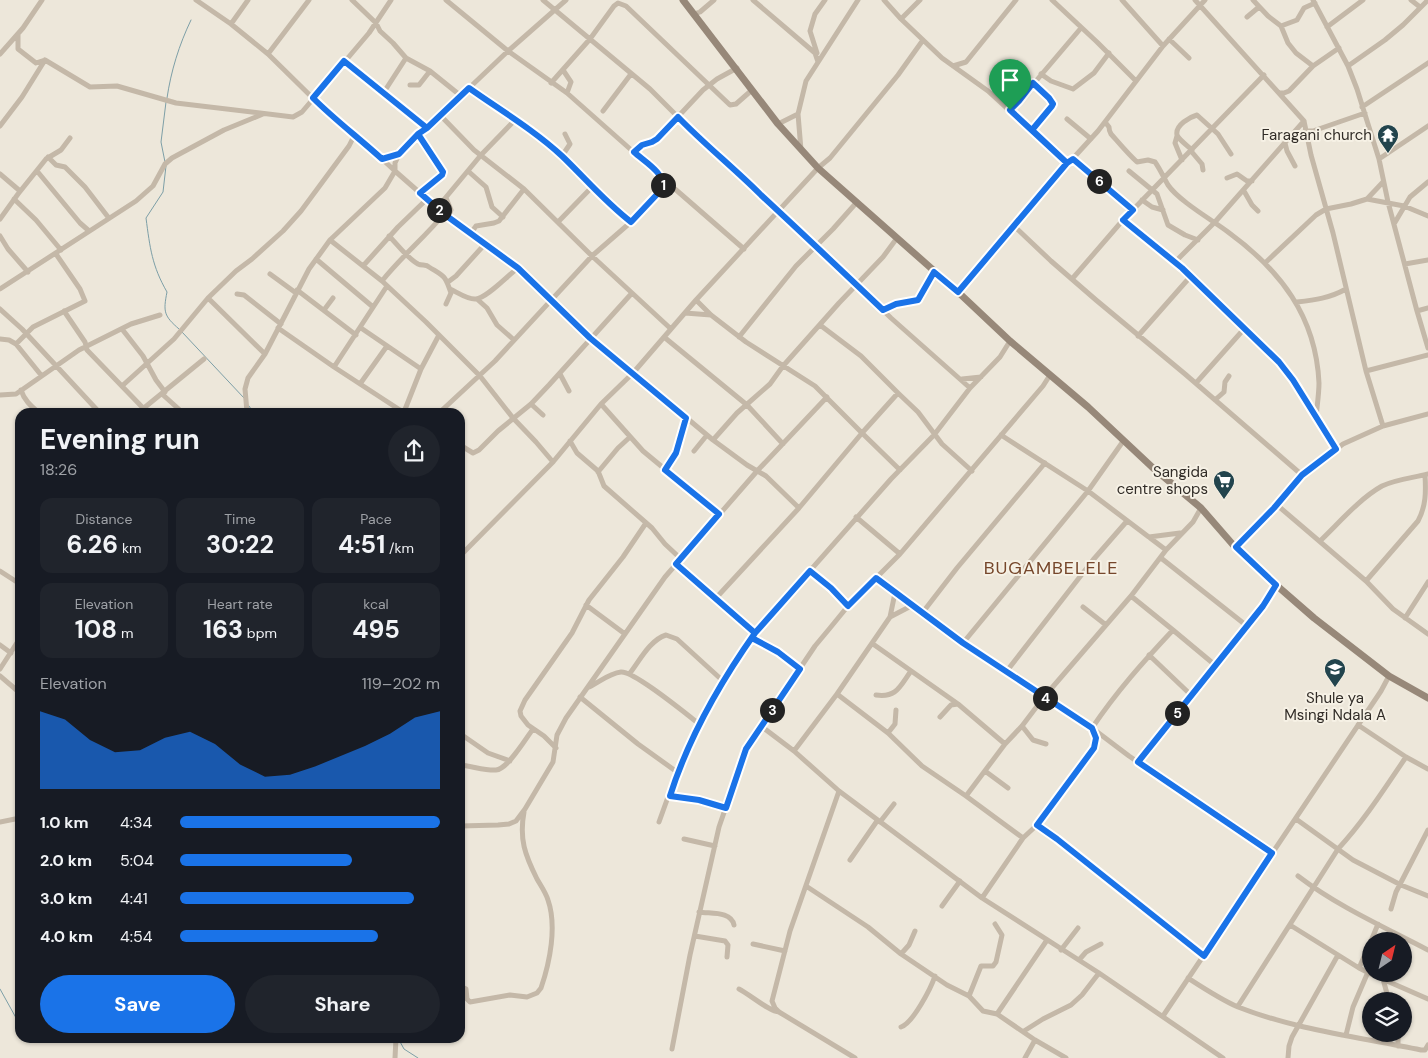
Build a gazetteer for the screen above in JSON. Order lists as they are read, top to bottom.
{
  "districts": ["BUGAMBELELE"],
  "places": {
    "temple": ["Faragani church"],
    "supermarket": ["Sangida centre shops"],
    "school or university": ["Shule ya Msingi Ndala A"]
  },
  "north": "top right",
  "page": {
    "pins": [
      "6",
      "1",
      "2",
      "4",
      "3",
      "5"
    ],
    "heading": ["Evening run", "18:26"],
    "stats": [
      ["Distance", "6.26 km"],
      ["Time", "30:22"],
      ["Pace", "4:51 /km"],
      ["Elevation", "108 m"],
      ["Heart rate", "163 bpm"],
      ["kcal", "495"]
    ],
    "chart": ["Elevation", "119–202 m"],
    "list": [
      {
        "name": "1.0 km",
        "note": "4:34"
      },
      {
        "name": "2.0 km",
        "note": "5:04"
      },
      {
        "name": "3.0 km",
        "note": "4:41"
      },
      {
        "name": "4.0 km",
        "note": "4:54"
      }
    ],
    "buttons": ["Save", "Share"]
  }
}
